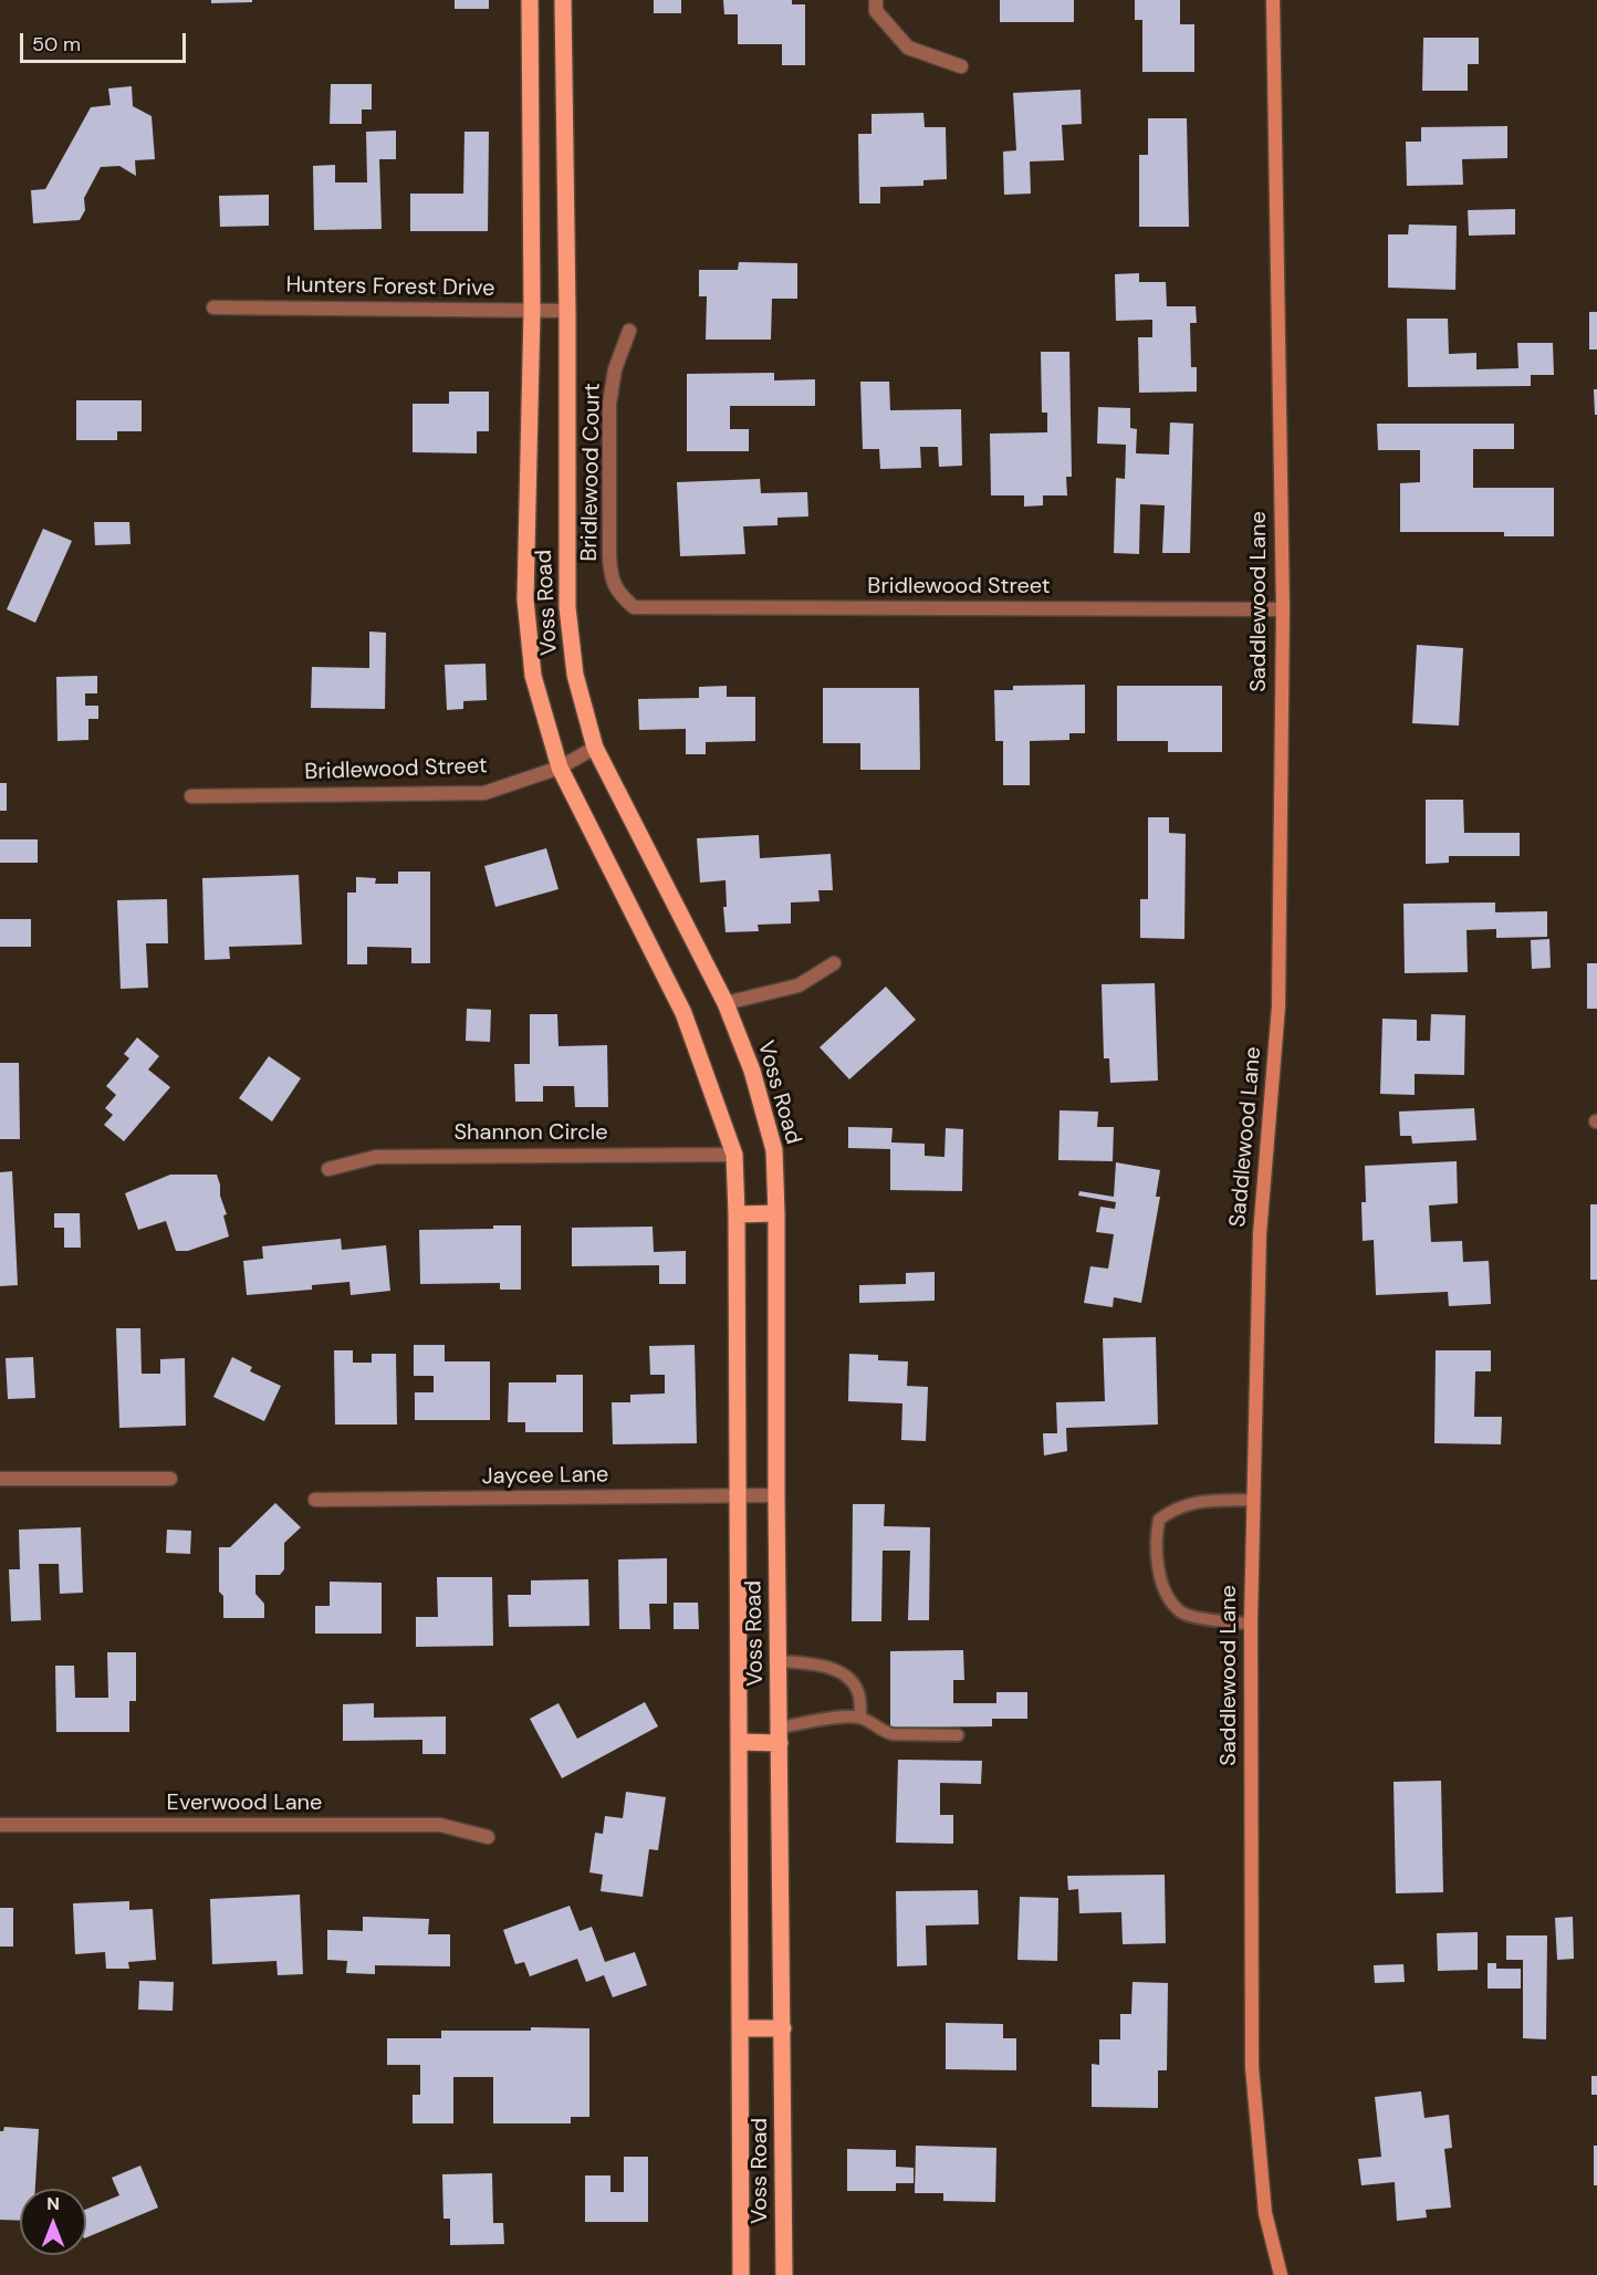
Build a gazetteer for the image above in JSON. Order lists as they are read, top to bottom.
{
  "streets": {
    "main road": ["Voss Road"],
    "street": [
      "Hunters Forest Drive",
      "Bridlewood Court",
      "Bridlewood Street",
      "Saddlewood Lane",
      "Shannon Circle",
      "Jaycee Lane",
      "Everwood Lane"
    ]
  },
  "crossings": [
    ["Hunters Forest Drive", "Voss Road"],
    ["Bridlewood Court", "Bridlewood Street"],
    ["Bridlewood Street", "Saddlewood Lane"],
    ["Bridlewood Street", "Voss Road"],
    ["Voss Road", "Shannon Circle"],
    ["Voss Road", "Jaycee Lane"]
  ],
  "scale_bar": "50 m",
  "north": "top"
}
